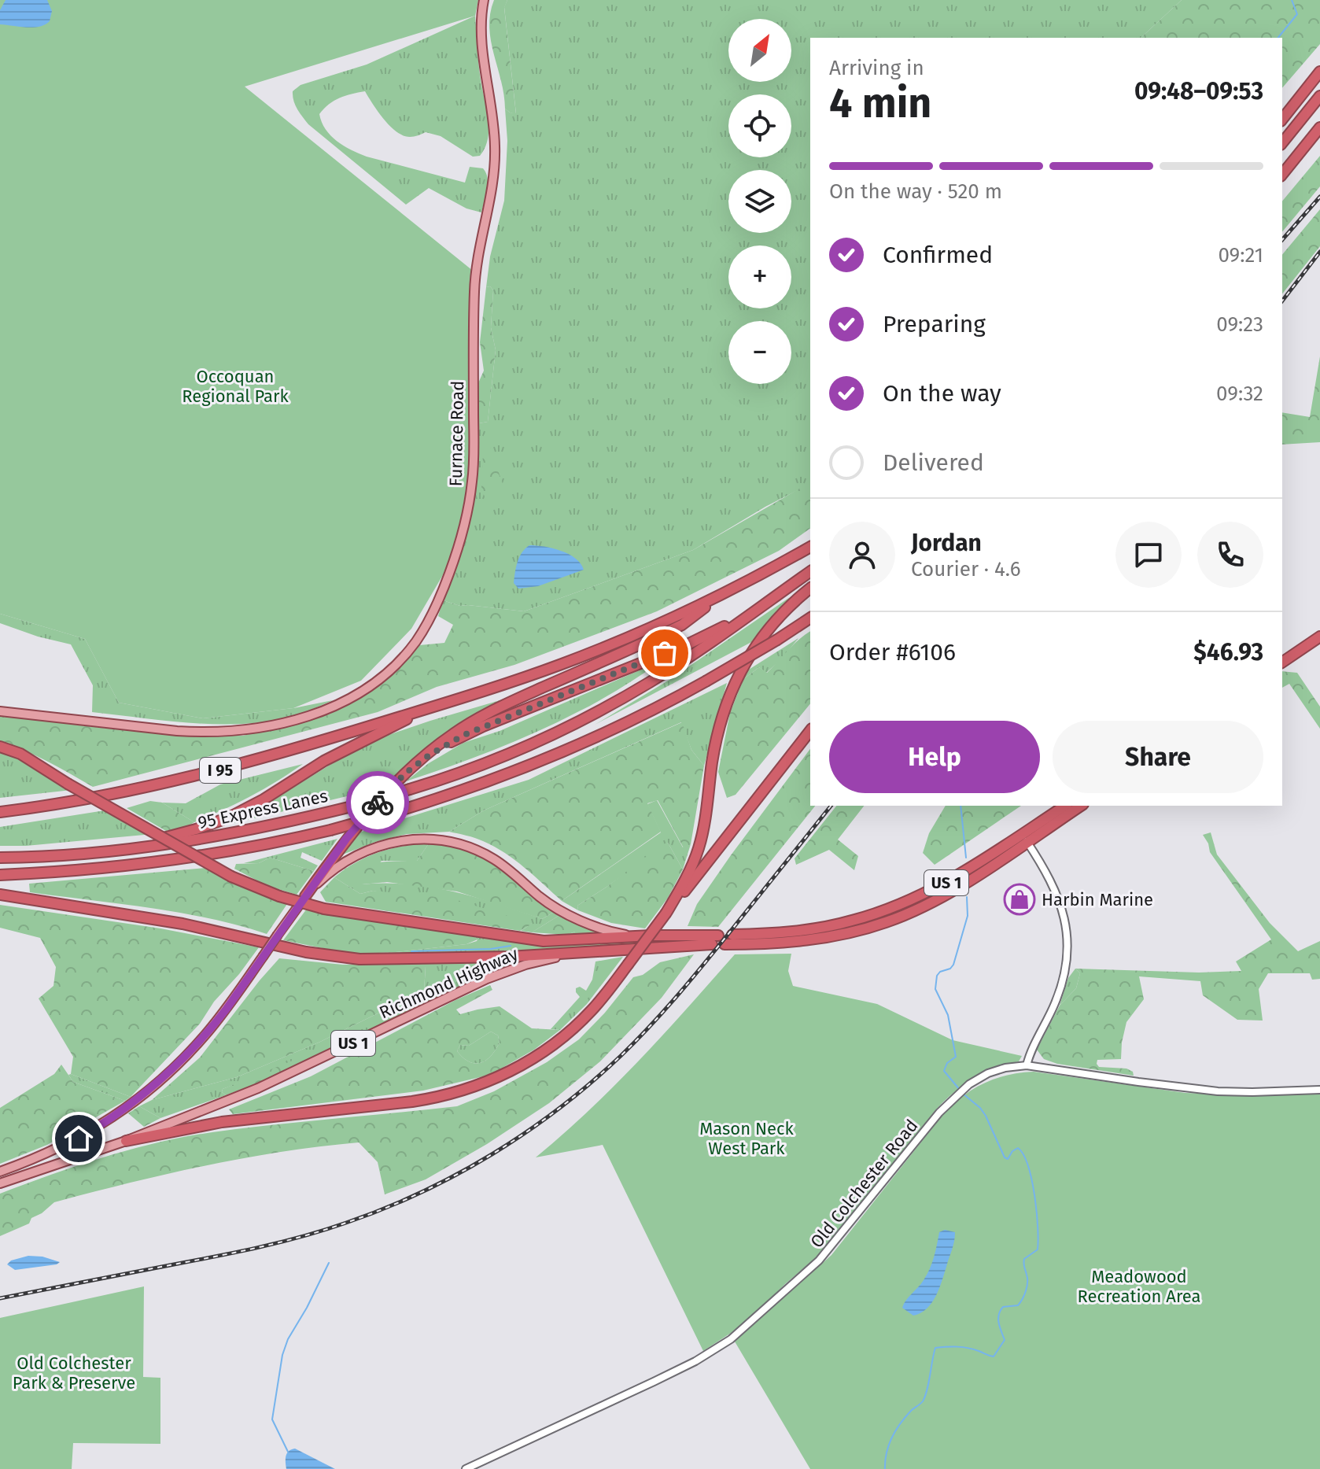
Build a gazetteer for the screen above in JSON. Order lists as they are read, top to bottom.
{
  "streets": {
    "highway": [
      "I 95",
      "95 Express Lanes",
      "US 1",
      "Richmond Highway"
    ],
    "main road": ["Furnace Road"],
    "street": ["Old Colchester Road"]
  },
  "parks": [
    "Occoquan Regional Park",
    "Mason Neck West Park",
    "Meadowood Recreation Area",
    "Old Colchester Park & Preserve"
  ],
  "places": {
    "shop": ["Harbin Marine"]
  },
  "north": "top right",
  "page": {
    "map_buttons": ["+", "−"],
    "heading": ["4 min", "Arriving in", "09:48–09:53"],
    "panel": [
      "Jordan",
      "Courier · 4.6",
      "Order #6106",
      "$46.93"
    ],
    "bar": "On the way · 520 m",
    "list": [
      ["Confirmed", "09:21"],
      ["Preparing", "09:23"],
      ["On the way", "09:32"],
      "Delivered"
    ],
    "buttons": ["Help", "Share"]
  }
}
